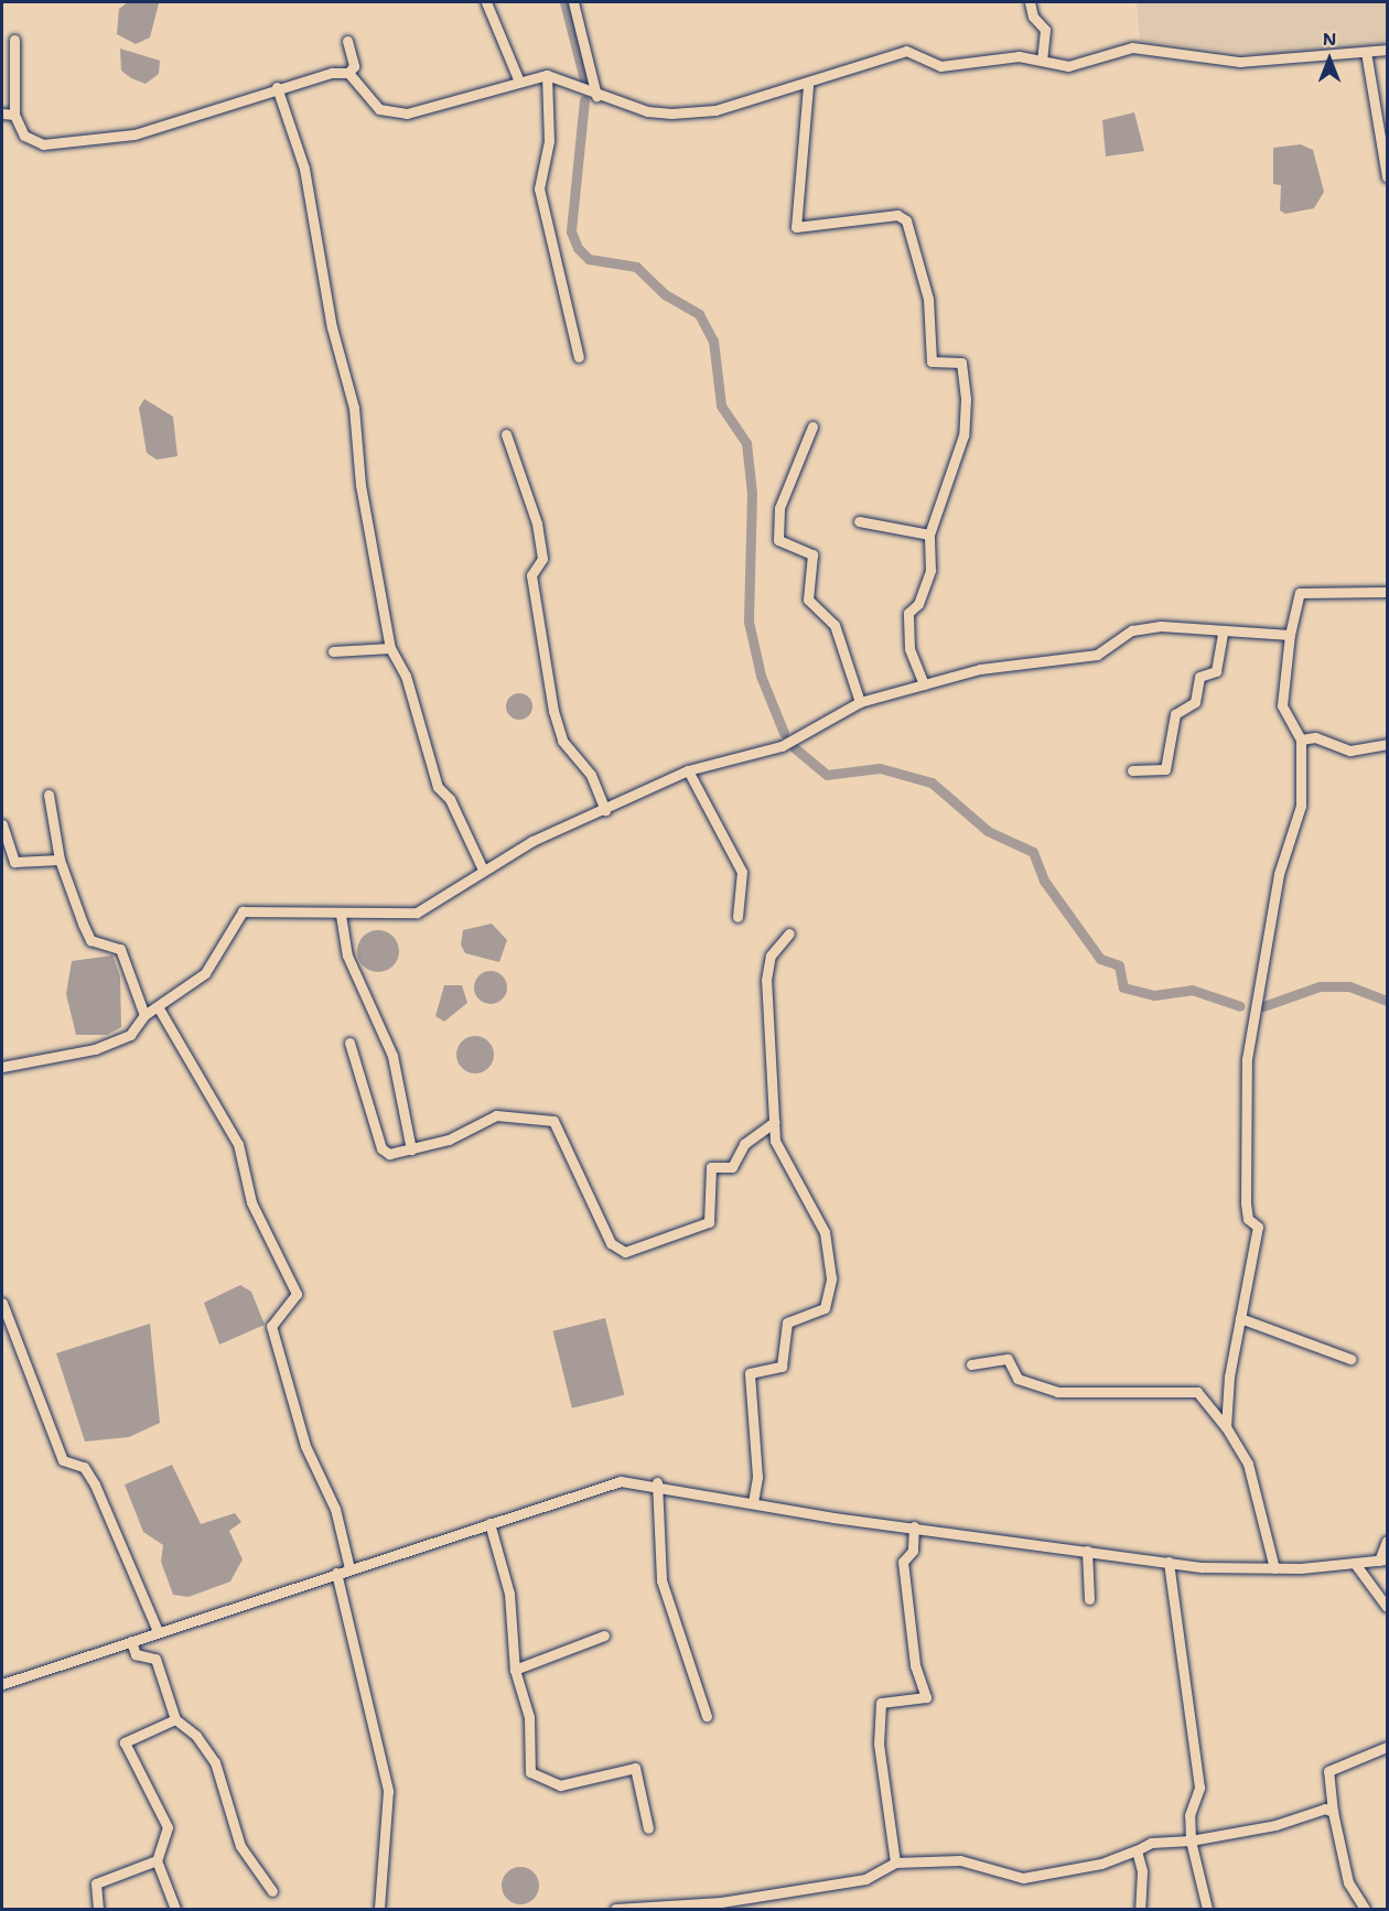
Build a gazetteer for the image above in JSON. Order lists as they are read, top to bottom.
{
  "north": "top"
}
